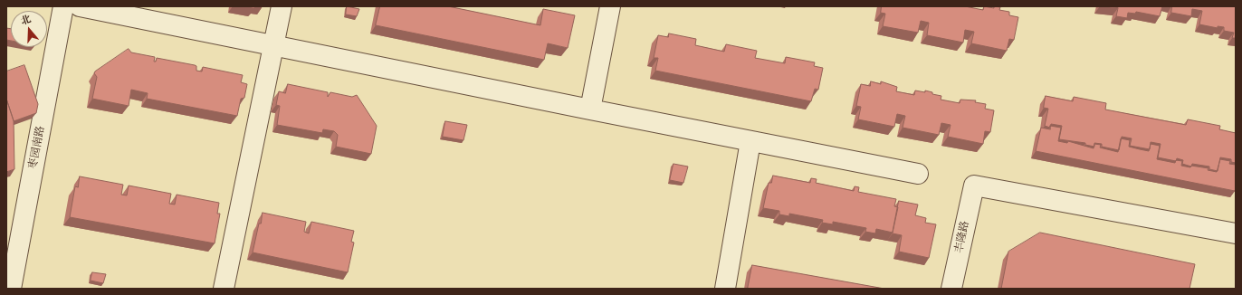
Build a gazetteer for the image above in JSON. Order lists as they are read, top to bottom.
{
  "streets": {
    "street": ["枣园南路", "丰隆路"]
  },
  "north": "top"
}
